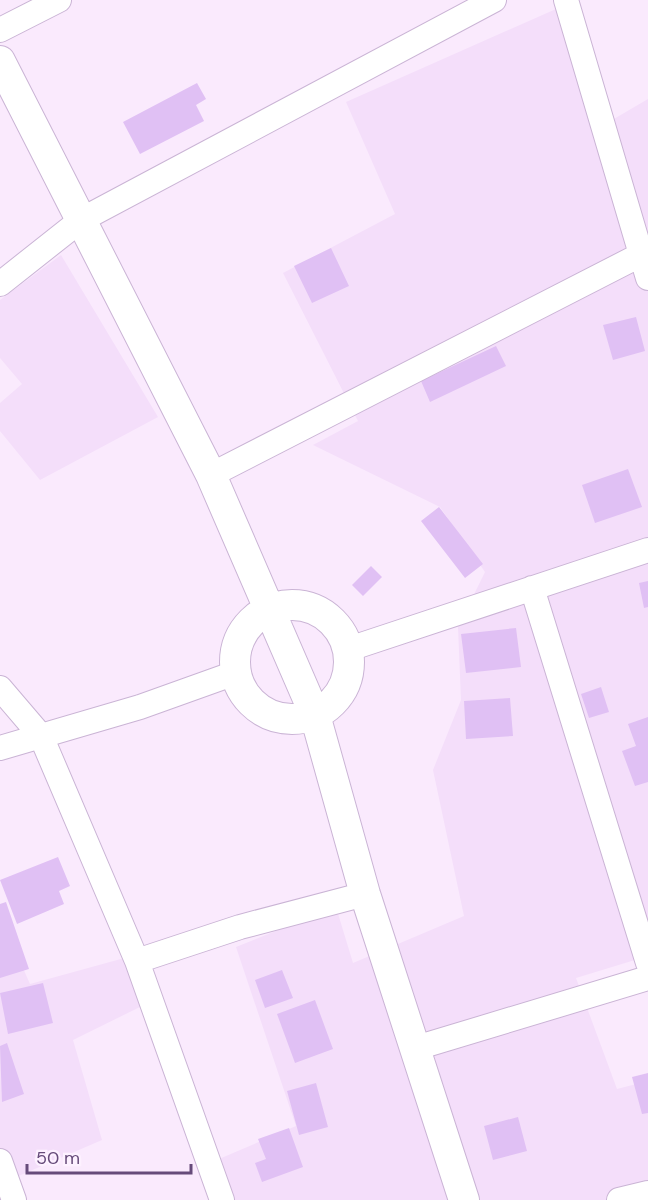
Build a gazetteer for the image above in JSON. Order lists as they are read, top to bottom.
{
  "scale_bar": "50 m"
}
